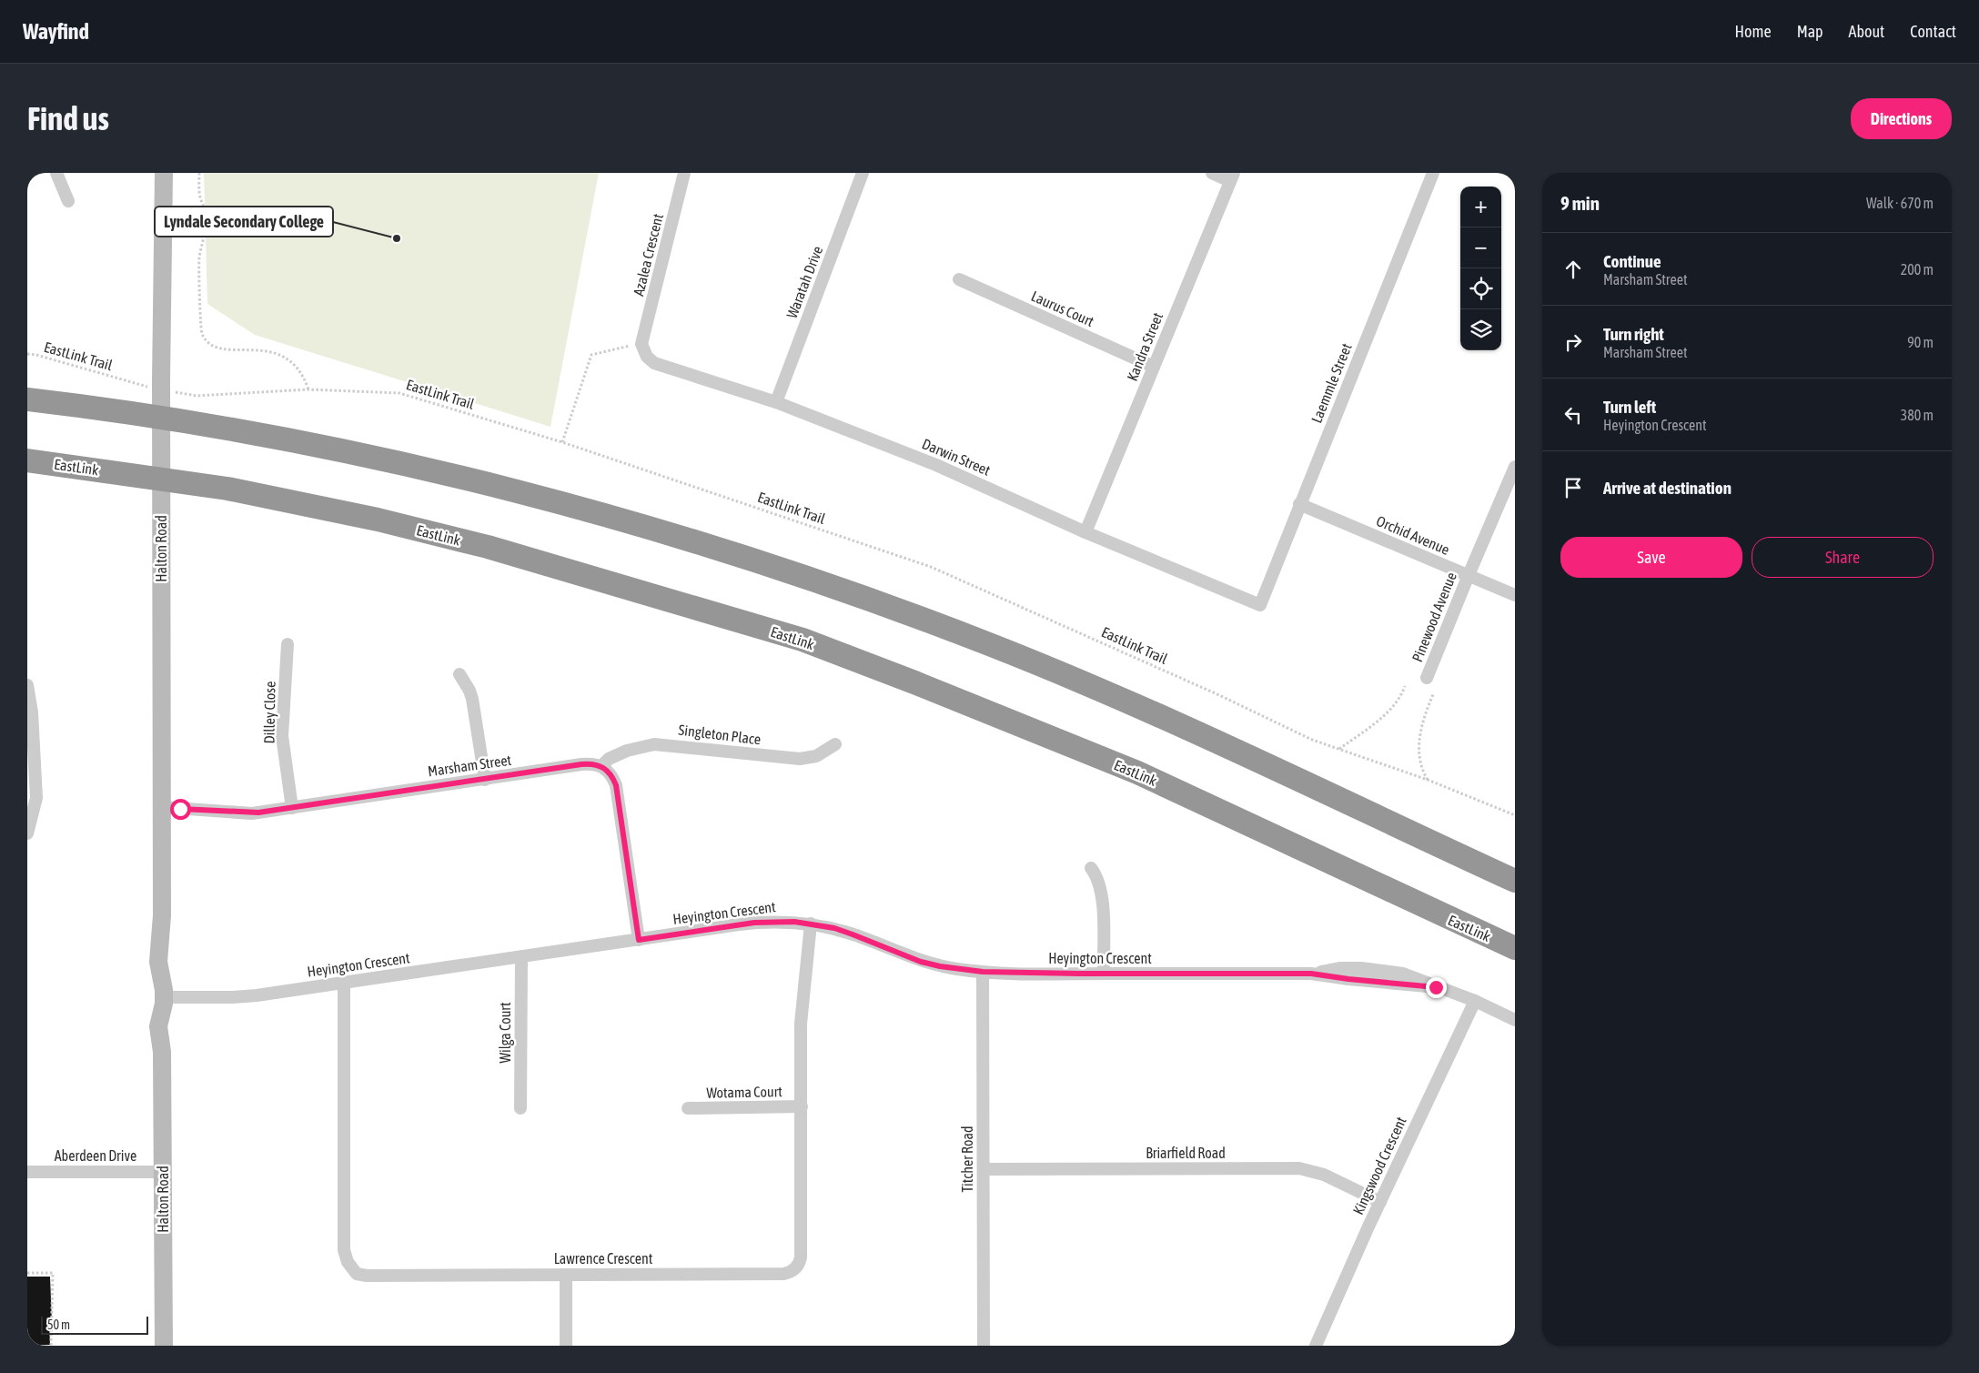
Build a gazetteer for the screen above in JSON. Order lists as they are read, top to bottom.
{
  "streets": {
    "highway": ["EastLink"],
    "main road": ["Halton Road"],
    "street": [
      "Azalea Crescent",
      "Waratah Drive",
      "Laurus Court",
      "Kandra Street",
      "Laemmle Street",
      "Darwin Street",
      "Orchid Avenue",
      "Pinewood Avenue",
      "Dilley Close",
      "Singleton Place",
      "Marsham Street",
      "Heyington Crescent",
      "Wilga Court",
      "Wotama Court",
      "Briarfield Road",
      "Aberdeen Drive",
      "Titcher Road",
      "Kingswood Crescent",
      "Lawrence Crescent"
    ],
    "path": ["EastLink Trail"]
  },
  "crossings": [
    ["Azalea Crescent", "Darwin Street"],
    ["Waratah Drive", "Darwin Street"],
    ["Laurus Court", "Kandra Street"],
    ["Kandra Street", "Darwin Street"],
    ["EastLink Trail", "Halton Road"],
    ["Laemmle Street", "Darwin Street"],
    ["Laemmle Street", "Orchid Avenue"],
    ["Orchid Avenue", "Pinewood Avenue"],
    ["Halton Road", "Marsham Street"],
    ["Halton Road", "Heyington Crescent"],
    ["Halton Road", "Aberdeen Drive"],
    ["Dilley Close", "Marsham Street"],
    ["Singleton Place", "Marsham Street"],
    ["Heyington Crescent", "Wilga Court"],
    ["Heyington Crescent", "Titcher Road"],
    ["Heyington Crescent", "Kingswood Crescent"],
    ["Heyington Crescent", "Lawrence Crescent"],
    ["Wotama Court", "Lawrence Crescent"],
    ["Briarfield Road", "Titcher Road"],
    ["Briarfield Road", "Kingswood Crescent"]
  ],
  "places": ["Lyndale Secondary College"],
  "scale_bar": "50 m",
  "page": {
    "header": "Wayfind",
    "nav": [
      "Home",
      "Map",
      "About",
      "Contact"
    ],
    "buttons": [
      "Directions",
      ["Save", "Share"]
    ],
    "title": "Find us",
    "heading": ["9 min", "Walk · 670 m"],
    "map_buttons": ["+", "−"],
    "list": [
      ["Continue", "Marsham Street", "200 m"],
      ["Turn right", "Marsham Street", "90 m"],
      ["Turn left", "Heyington Crescent", "380 m"],
      "Arrive at destination"
    ],
    "scale": "50 m"
  }
}
